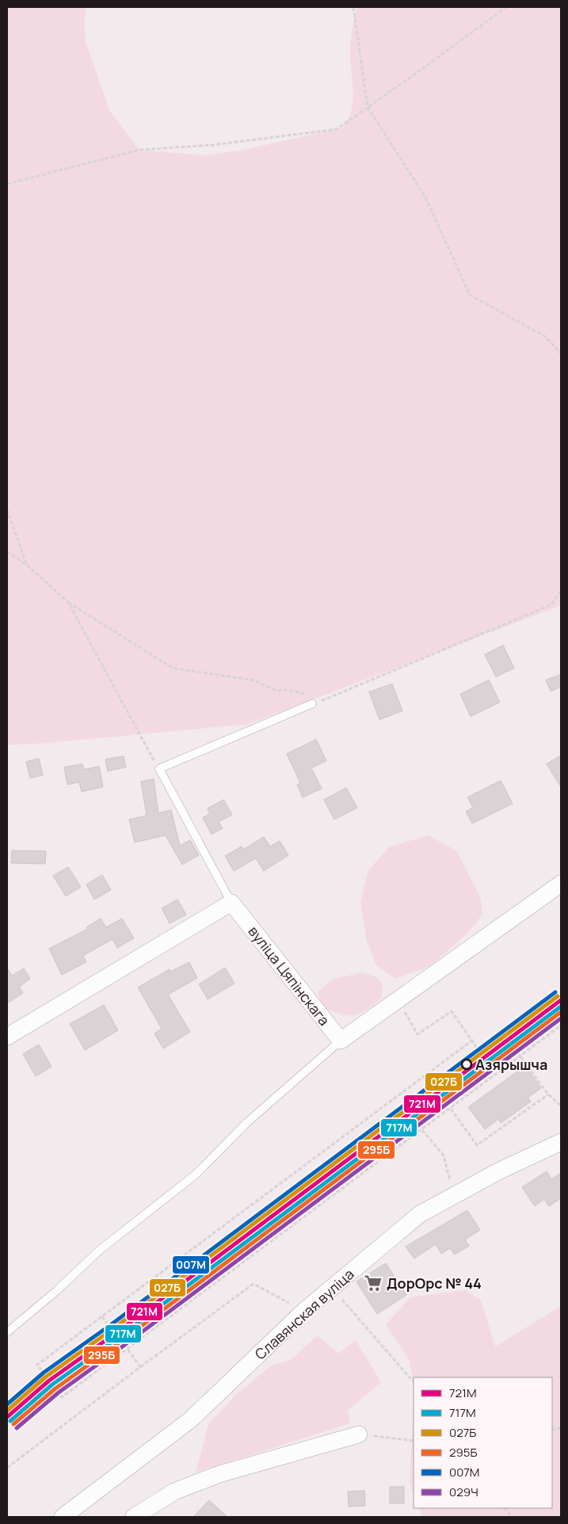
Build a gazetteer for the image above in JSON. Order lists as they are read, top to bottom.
{
  "streets": {
    "street": ["вуліца Цяпінскага", "Славянская вуліца"]
  },
  "places": {
    "other": ["Азярышча"],
    "supermarket": ["ДорОрс № 44"]
  },
  "lines": [
    "transit line 007М",
    "transit line 027Б",
    "transit line 721М",
    "transit line 717М",
    "transit line 295Б",
    "transit line 029Ч"
  ],
  "legend": [
    "721М",
    "717М",
    "027Б",
    "295Б",
    "007М",
    "029Ч"
  ]
}
